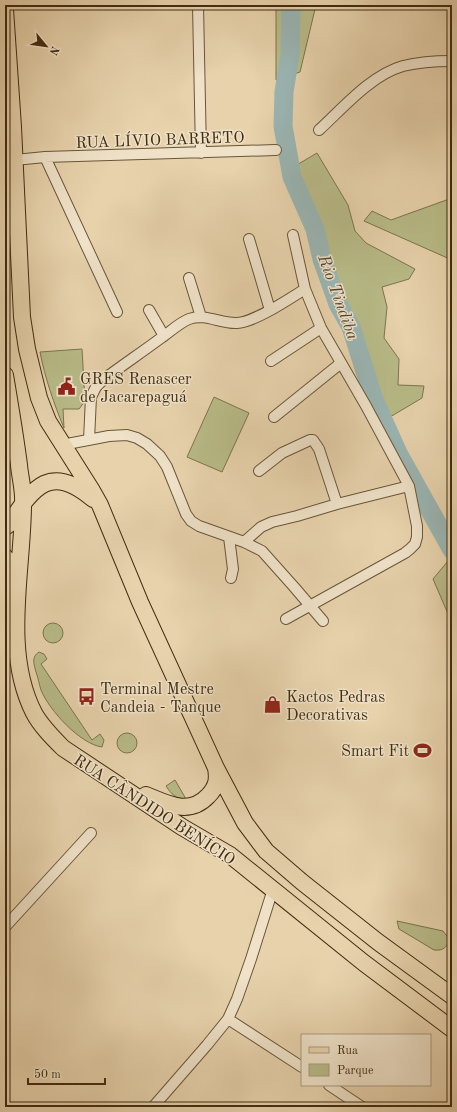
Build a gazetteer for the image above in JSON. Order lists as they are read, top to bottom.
{
  "streets": {
    "main road": ["RUA CÂNDIDO BENÍCIO"],
    "street": ["RUA LÍVIO BARRETO"]
  },
  "crossings": [
    ["RUA LÍVIO BARRETO", "RUA CÂNDIDO BENÍCIO"]
  ],
  "water": ["Rio Tindiba"],
  "places": {
    "public building": ["GRES Renascer de Jacarepaguá"],
    "bus stop": ["Terminal Mestre Candeia - Tanque"],
    "shop": ["Kactos Pedras Decorativas"],
    "sports": ["Smart Fit"]
  },
  "legend": ["Rua", "Parque"],
  "scale_bar": "50 m",
  "north": "bottom right"
}
